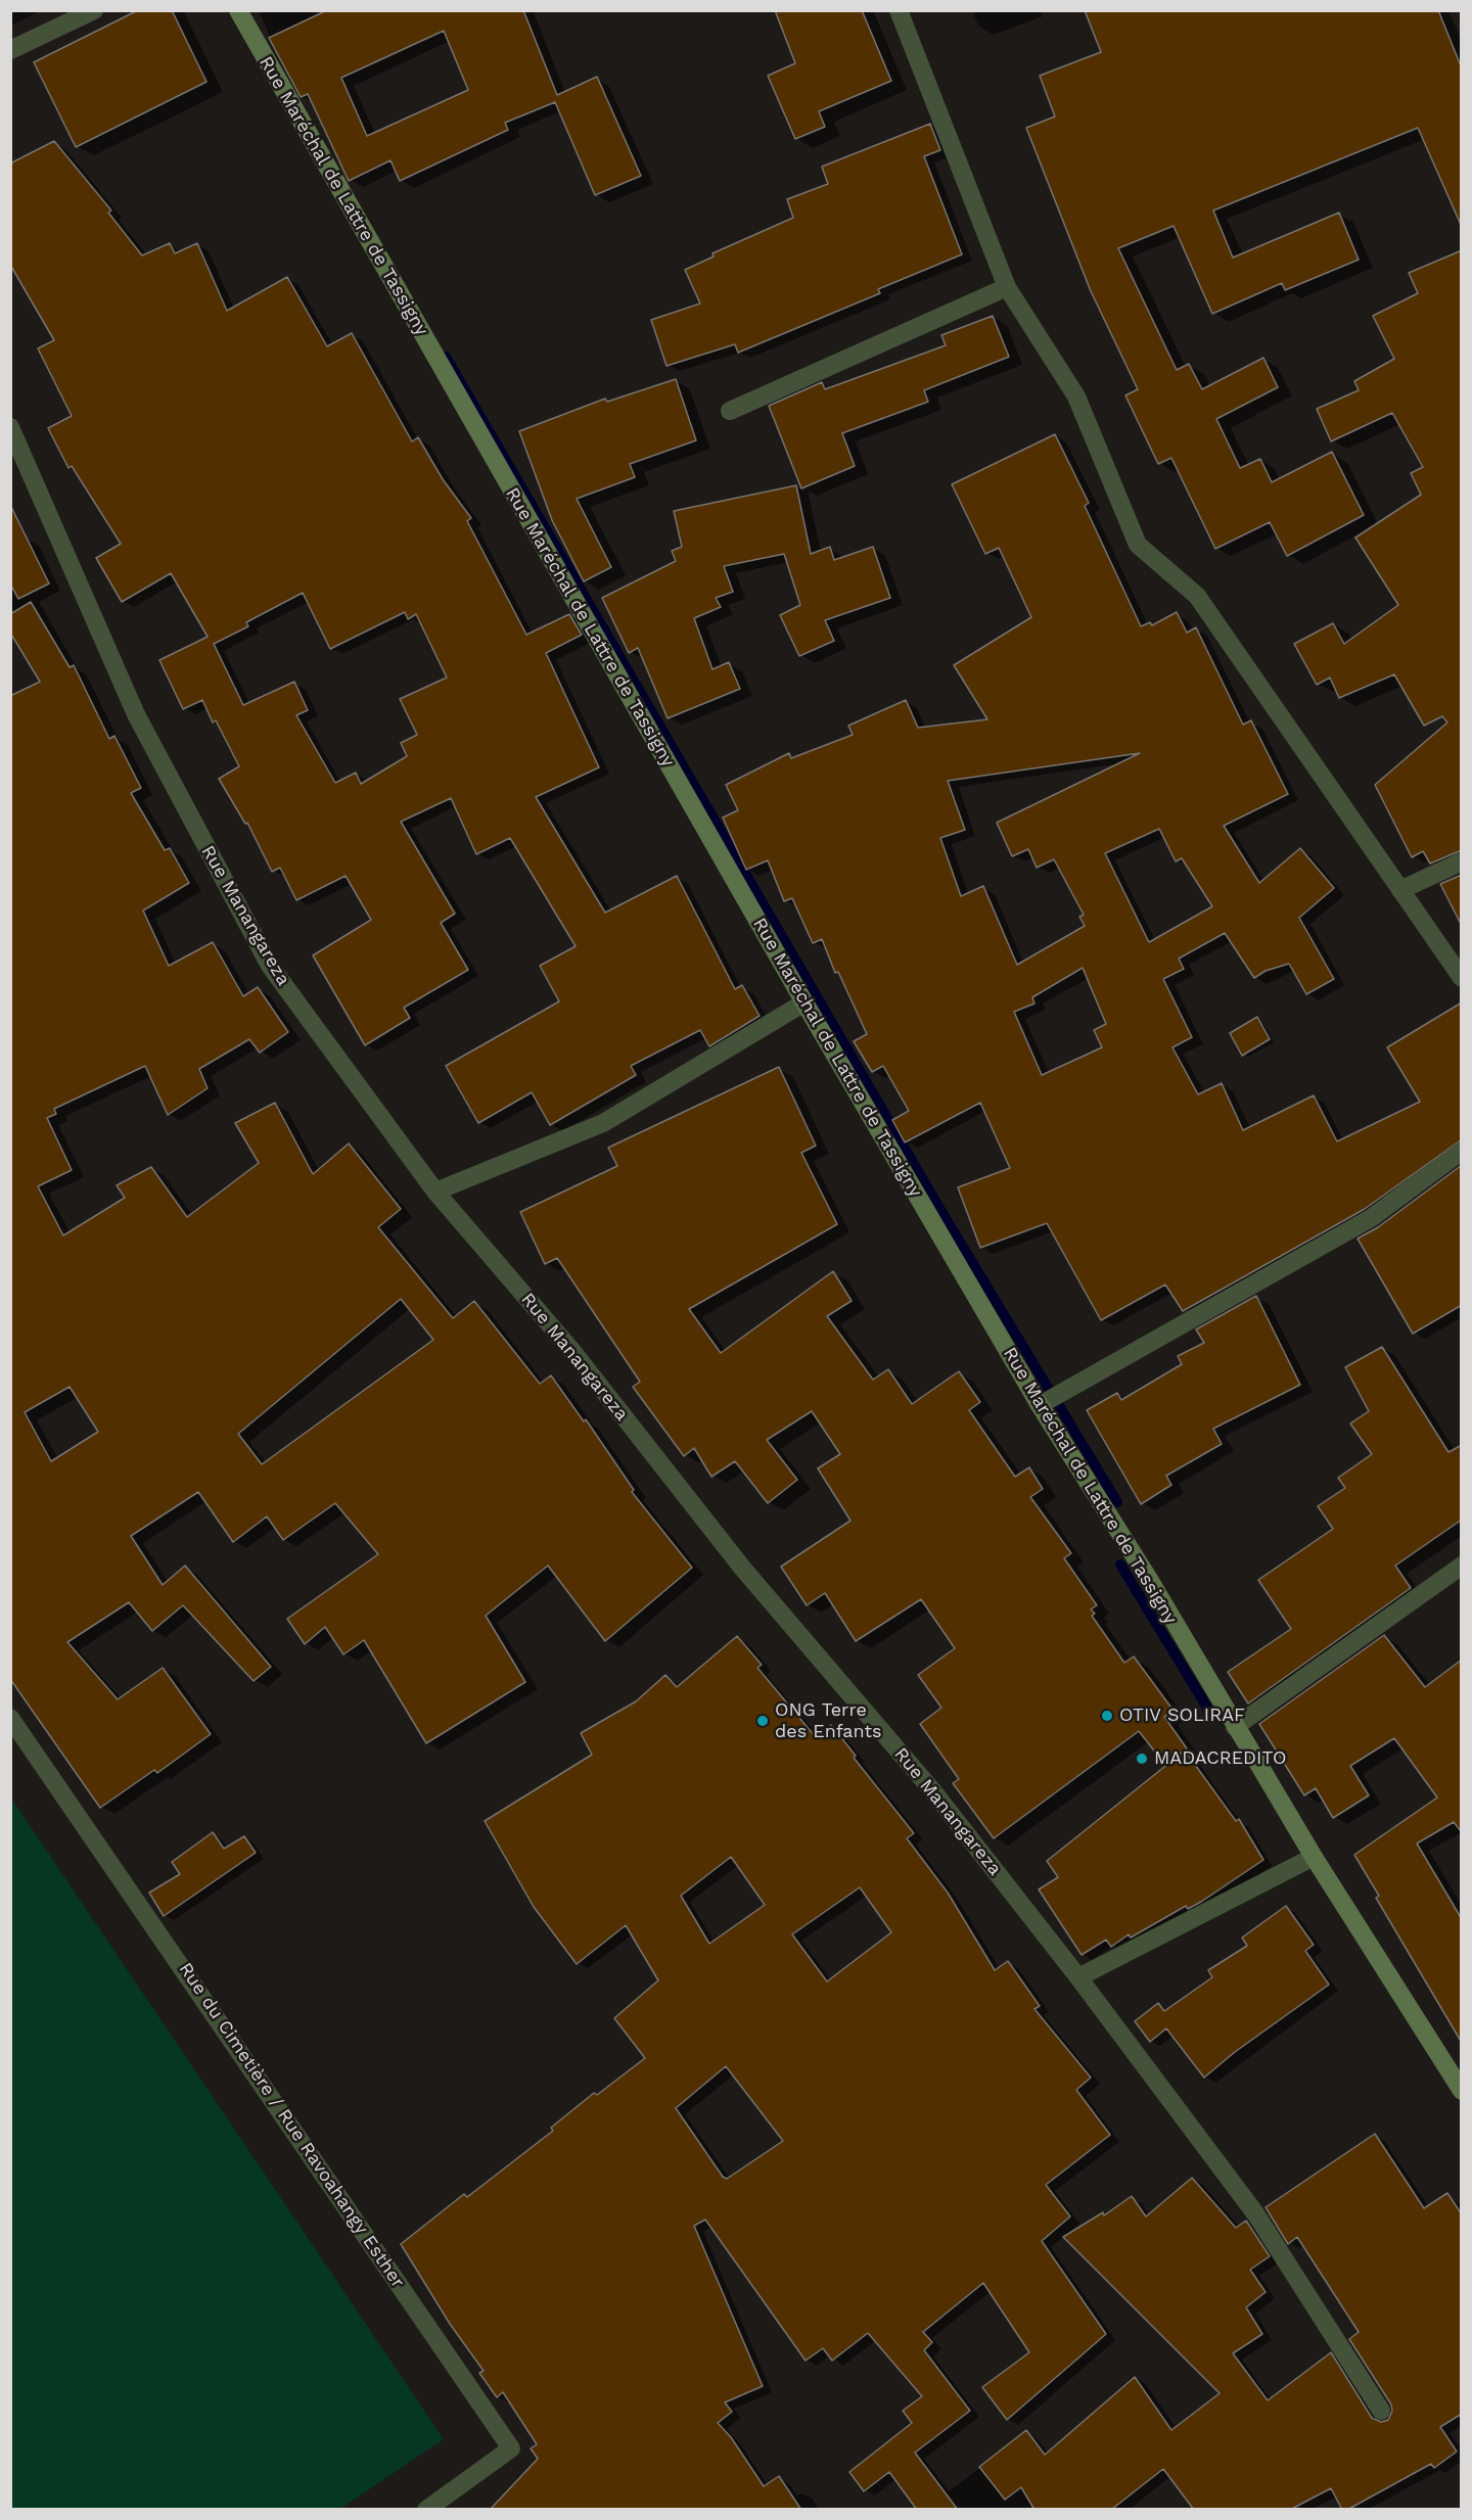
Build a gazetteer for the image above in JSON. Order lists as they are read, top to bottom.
{
  "streets": {
    "street": ["Rue Maréchal de Lattre de Tassigny", "Rue Manangareza", "Rue du Cimetière / Rue Ravoahangy Esther"]
  },
  "places": ["OTIV SOLIRAF", "ONG Terre des Enfants", "MADACREDITO"]
}
